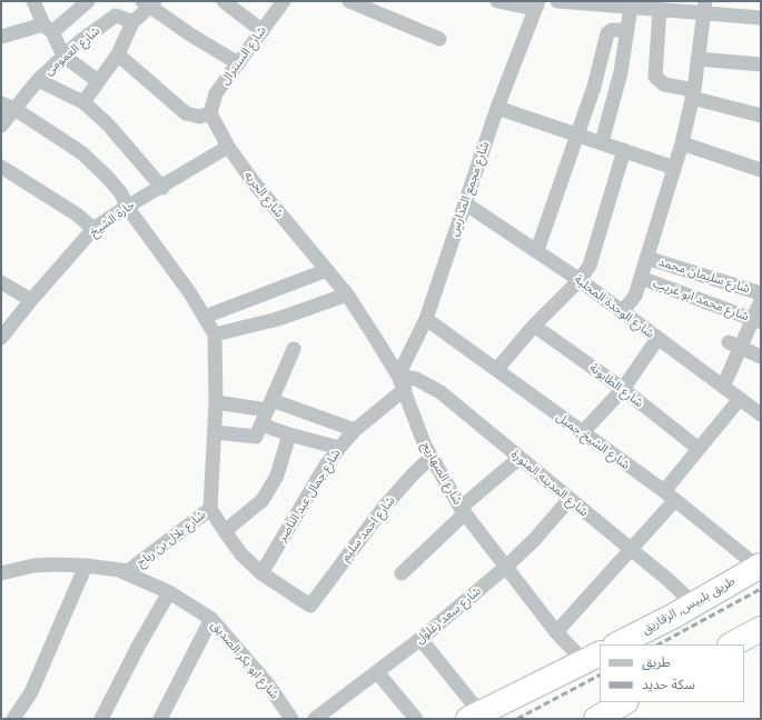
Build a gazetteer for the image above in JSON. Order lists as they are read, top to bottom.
{
  "streets": {
    "highway": ["طريق بلبيس, الزقازيق"],
    "street": [
      "شارع العمومى",
      "شارع السنترال",
      "شارع مجمع المدارس",
      "شارع الحريه",
      "حارة الشيخ",
      "شارع سليمان محمد",
      "شارع محمد ابو غريب",
      "شارع الوحدة المحلية",
      "شارع الطابونة",
      "شارع الشيخ جميل",
      "شارع الصهاريج",
      "شارع المدينه المنورة",
      "شارع جمال عبد الناصر",
      "شارع احمد سليم",
      "شارع بلال بن رباح",
      "شارع سعد زغلول",
      "شارع ابو بكر الصديق"
    ]
  },
  "crossings": [
    ["شارع السنترال", "شارع الحريه"],
    ["شارع مجمع المدارس", "شارع الوحدة المحلية"],
    ["شارع مجمع المدارس", "شارع الشيخ جميل"],
    ["شارع مجمع المدارس", "شارع الصهاريج"],
    ["شارع مجمع المدارس", "شارع المدينه المنورة"],
    ["شارع مجمع المدارس", "شارع جمال عبد الناصر"],
    ["شارع الحريه", "حارة الشيخ"],
    ["شارع الحريه", "شارع الصهاريج"],
    ["شارع الشيخ جميل", "طريق بلبيس, الزقازيق"],
    ["شارع الصهاريج", "شارع المدينه المنورة"],
    ["شارع الصهاريج", "شارع جمال عبد الناصر"],
    ["شارع الصهاريج", "شارع احمد سليم"],
    ["شارع الصهاريج", "شارع سعد زغلول"],
    ["شارع المدينه المنورة", "شارع جمال عبد الناصر"],
    ["شارع المدينه المنورة", "طريق بلبيس, الزقازيق"],
    ["شارع المدينه المنورة", "شارع سعد زغلول"],
    ["شارع جمال عبد الناصر", "شارع احمد سليم"],
    ["شارع بلال بن رباح", "شارع ابو بكر الصديق"]
  ],
  "legend": ["طريق", "سكة حديد"]
}
